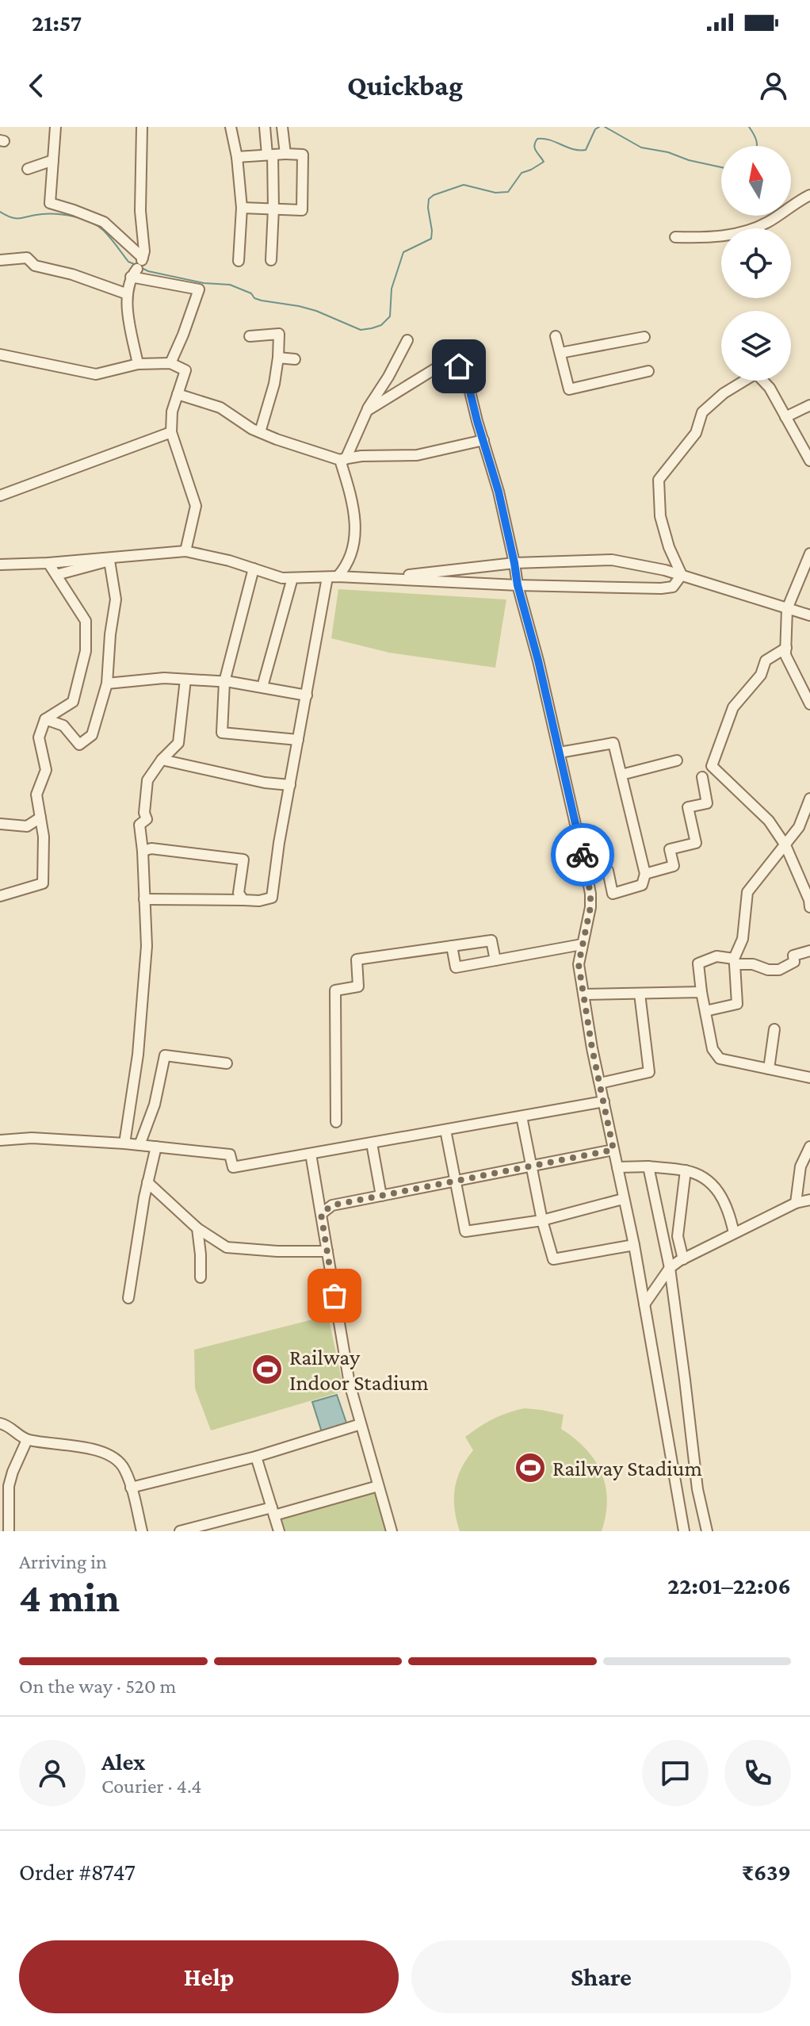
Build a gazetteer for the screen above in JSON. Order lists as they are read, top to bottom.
{
  "places": {
    "sports": ["Railway Indoor Stadium", "Railway Stadium"]
  },
  "north": "top",
  "page": {
    "status": "21:57",
    "header": "Quickbag",
    "heading": ["4 min", "Arriving in", "22:01–22:06"],
    "panel": [
      "Alex",
      "Courier · 4.4",
      "Order #8747",
      "₹639"
    ],
    "bar": "On the way · 520 m",
    "buttons": ["Help", "Share"]
  }
}
